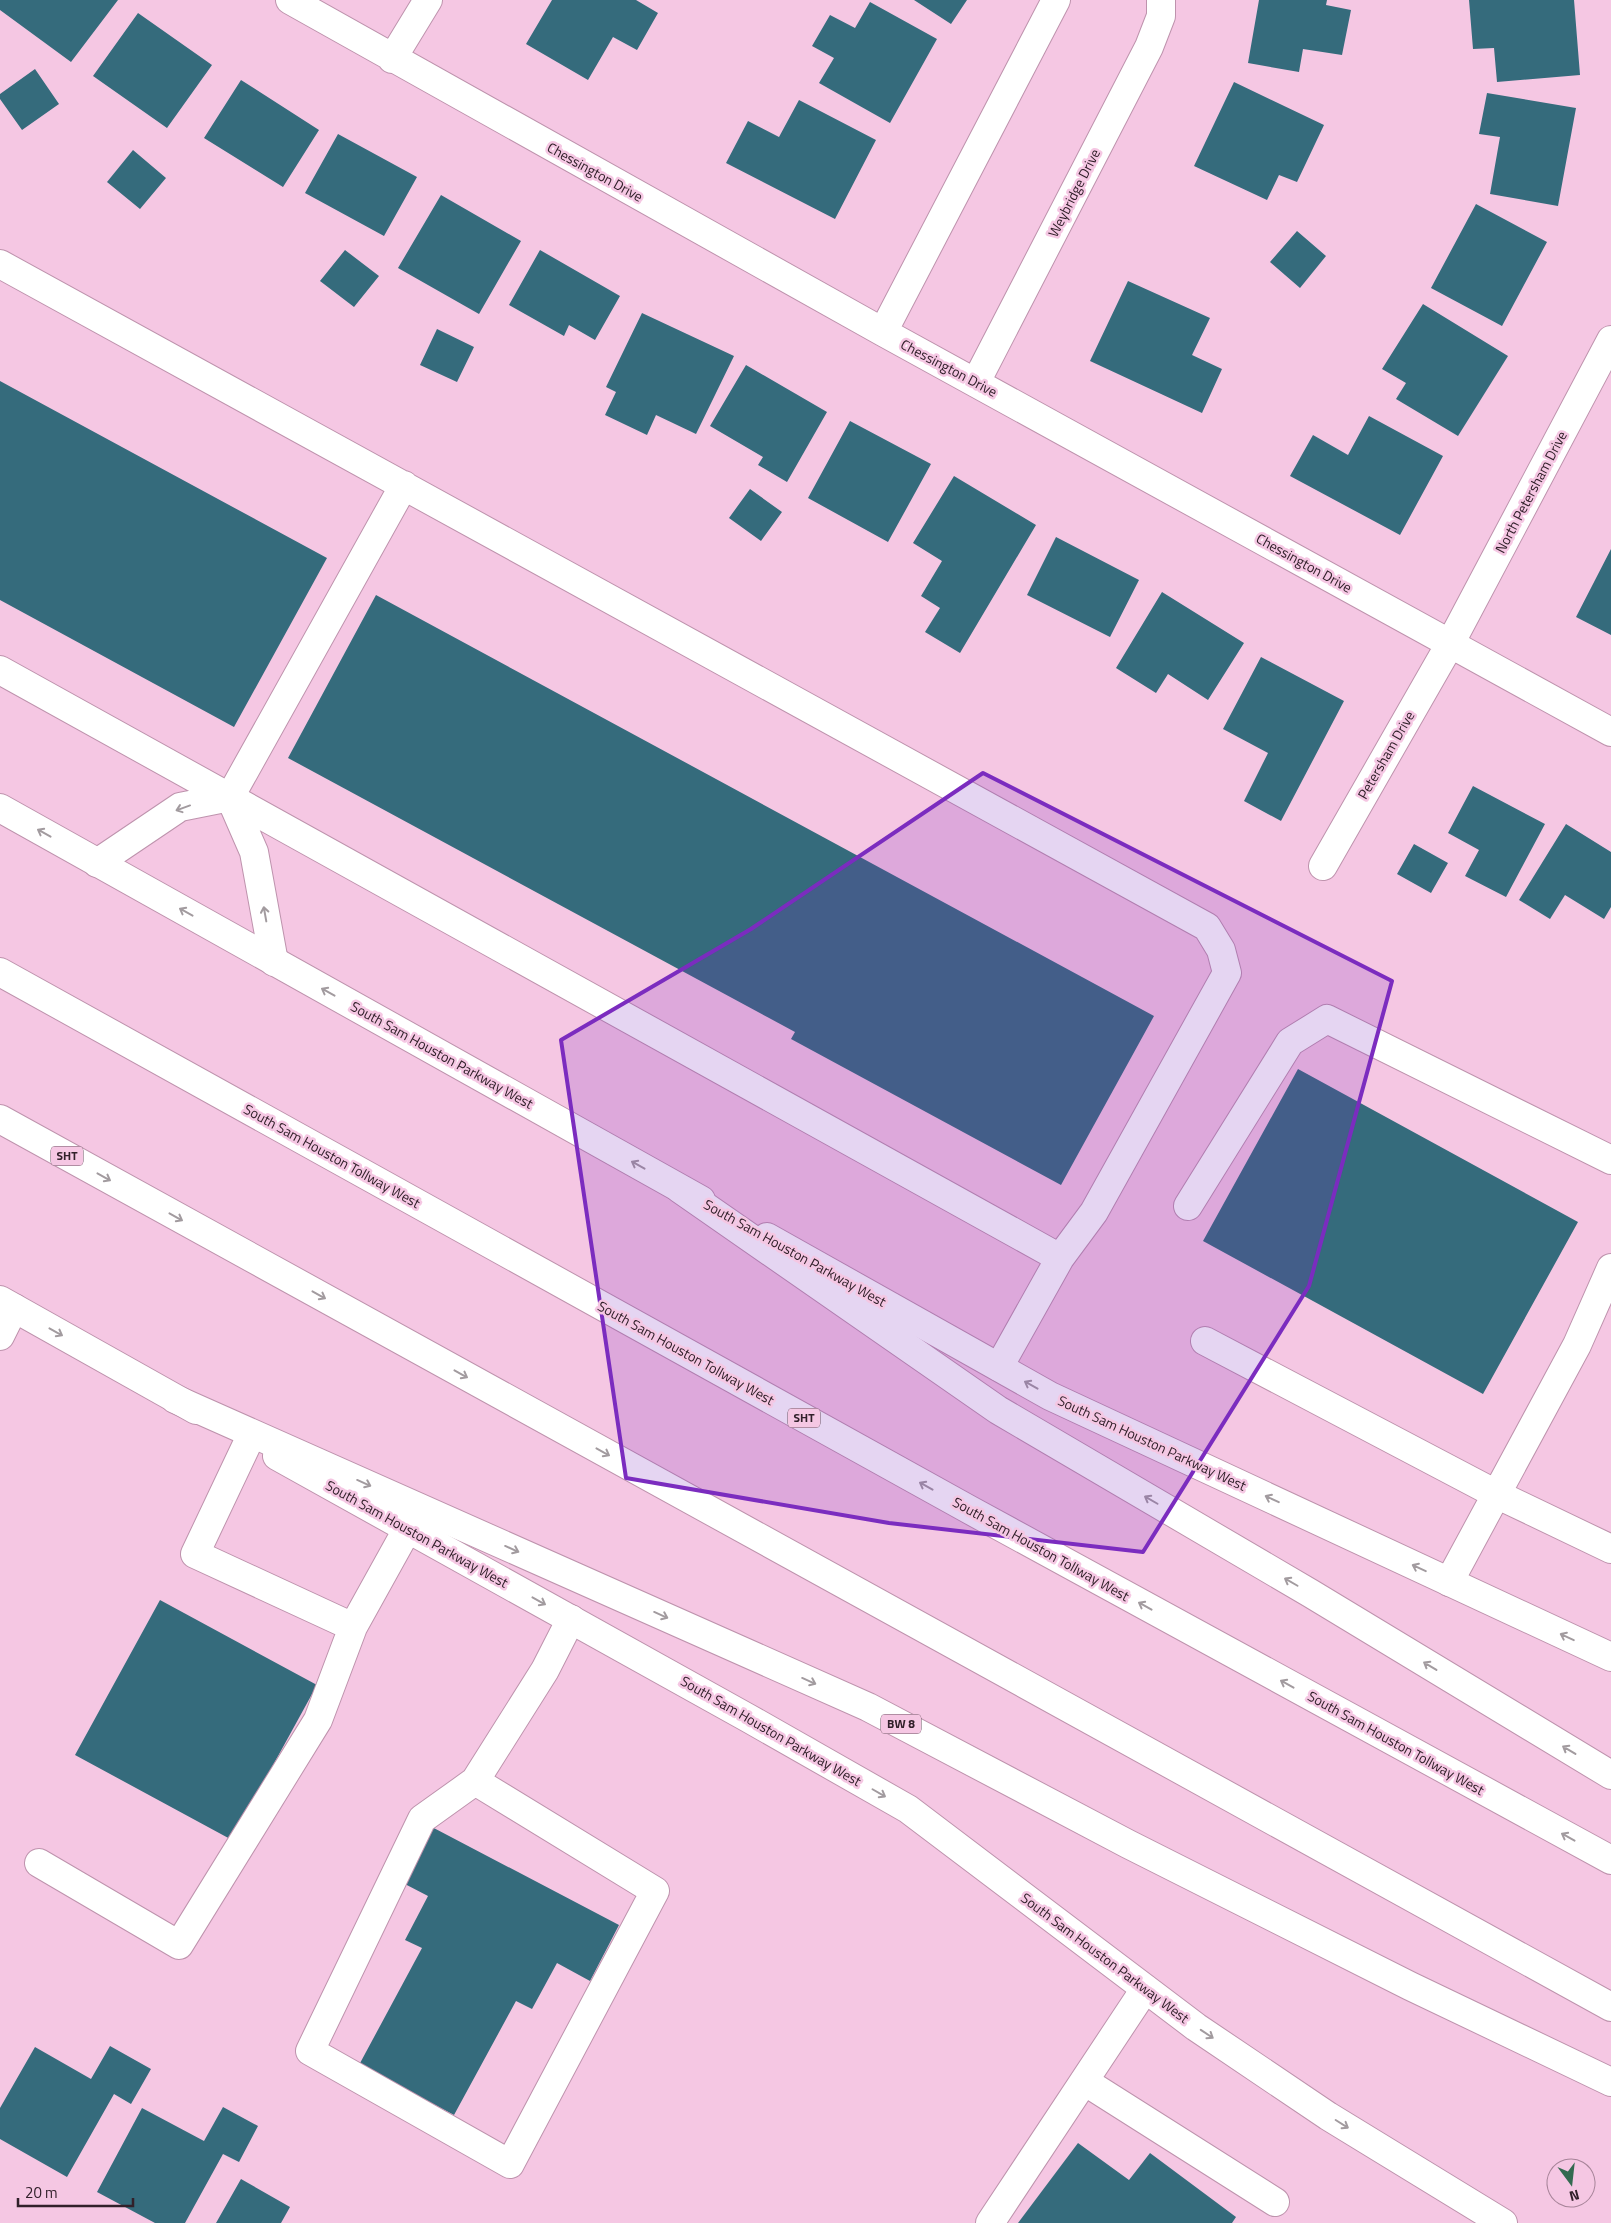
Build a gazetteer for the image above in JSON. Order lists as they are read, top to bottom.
{
  "streets": {
    "main road": [
      "Chessington Drive",
      "Weybridge Drive",
      "North Petersham Drive",
      "Petersham Drive",
      "South Sam Houston Parkway West",
      "SHT",
      "South Sam Houston Tollway West",
      "BW 8"
    ]
  },
  "crossings": [
    ["Chessington Drive", "Weybridge Drive"],
    ["Chessington Drive", "North Petersham Drive"],
    ["Chessington Drive", "Petersham Drive"],
    ["North Petersham Drive", "Petersham Drive"],
    ["South Sam Houston Parkway West", "BW 8"]
  ],
  "scale_bar": "20 m",
  "north": "bottom"
}
